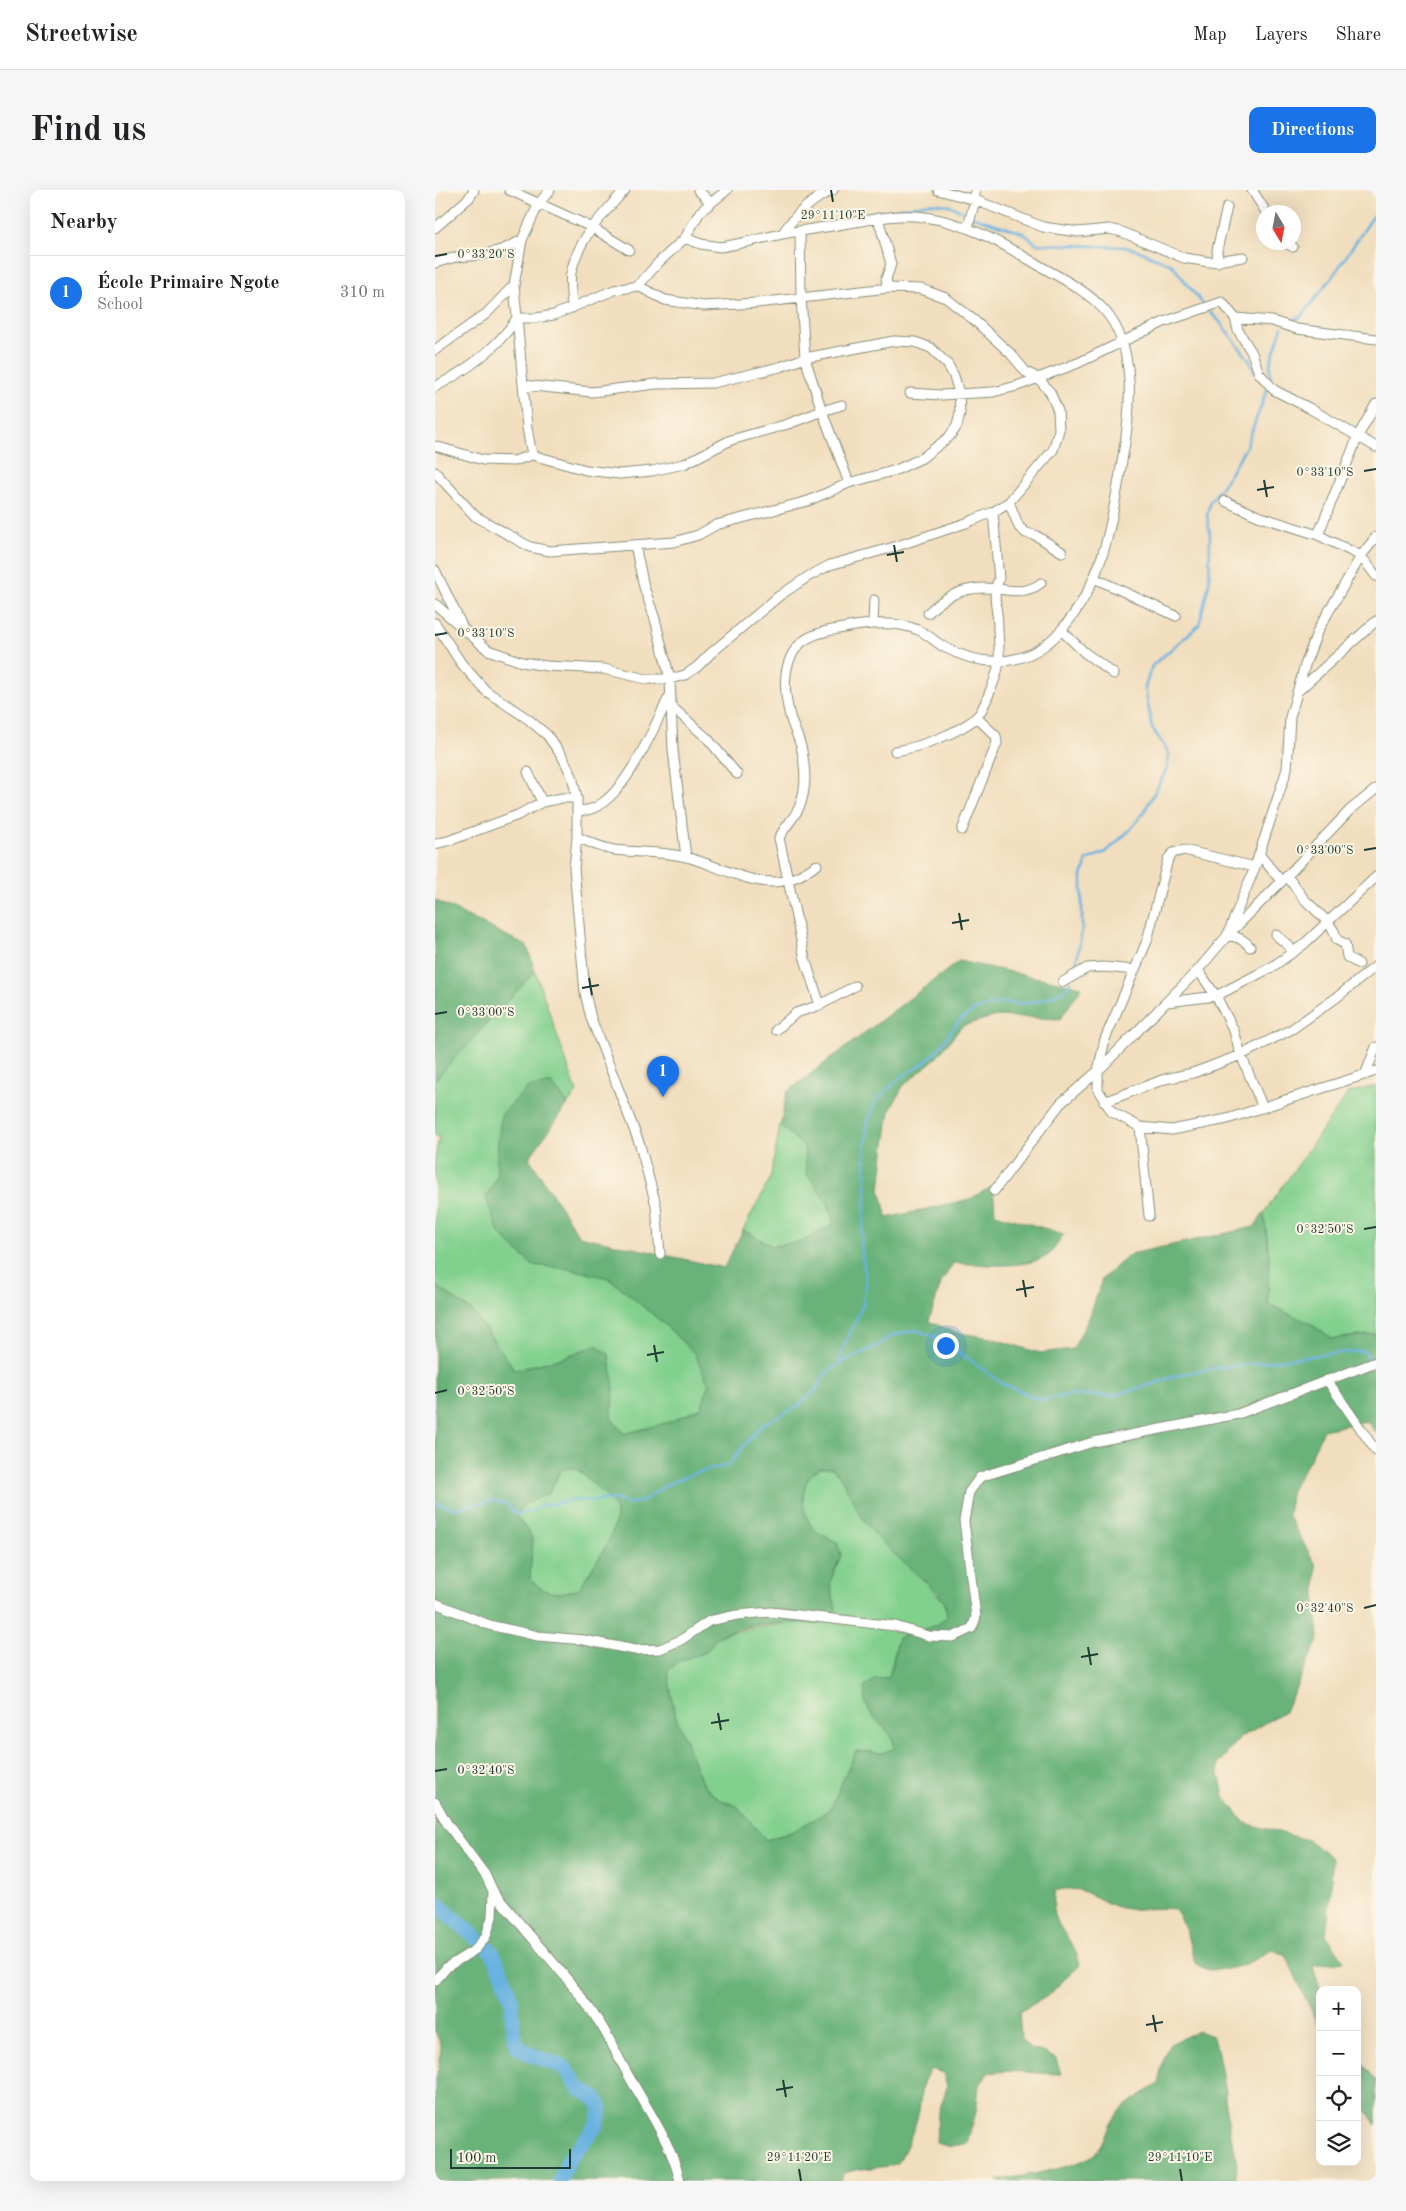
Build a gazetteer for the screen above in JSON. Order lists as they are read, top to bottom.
{
  "scale_bar": "100 m",
  "north": "bottom",
  "page": {
    "header": "Streetwise",
    "nav": ["Map", "Layers", "Share"],
    "buttons": "Directions",
    "title": "Find us",
    "heading": "Nearby",
    "list": [
      {
        "mark": "1",
        "name": "École Primaire Ngote",
        "note": "School",
        "value": "310 m"
      }
    ],
    "pins": "1",
    "map_buttons": ["+", "−"],
    "scale": "100 m"
  },
  "coordinates": [
    "29°11'10\"E",
    "0°33'20\"S",
    "0°33'10\"S",
    "0°33'00\"S",
    "0°32'50\"S",
    "0°32'40\"S",
    "29°11'20\"E"
  ]
}
